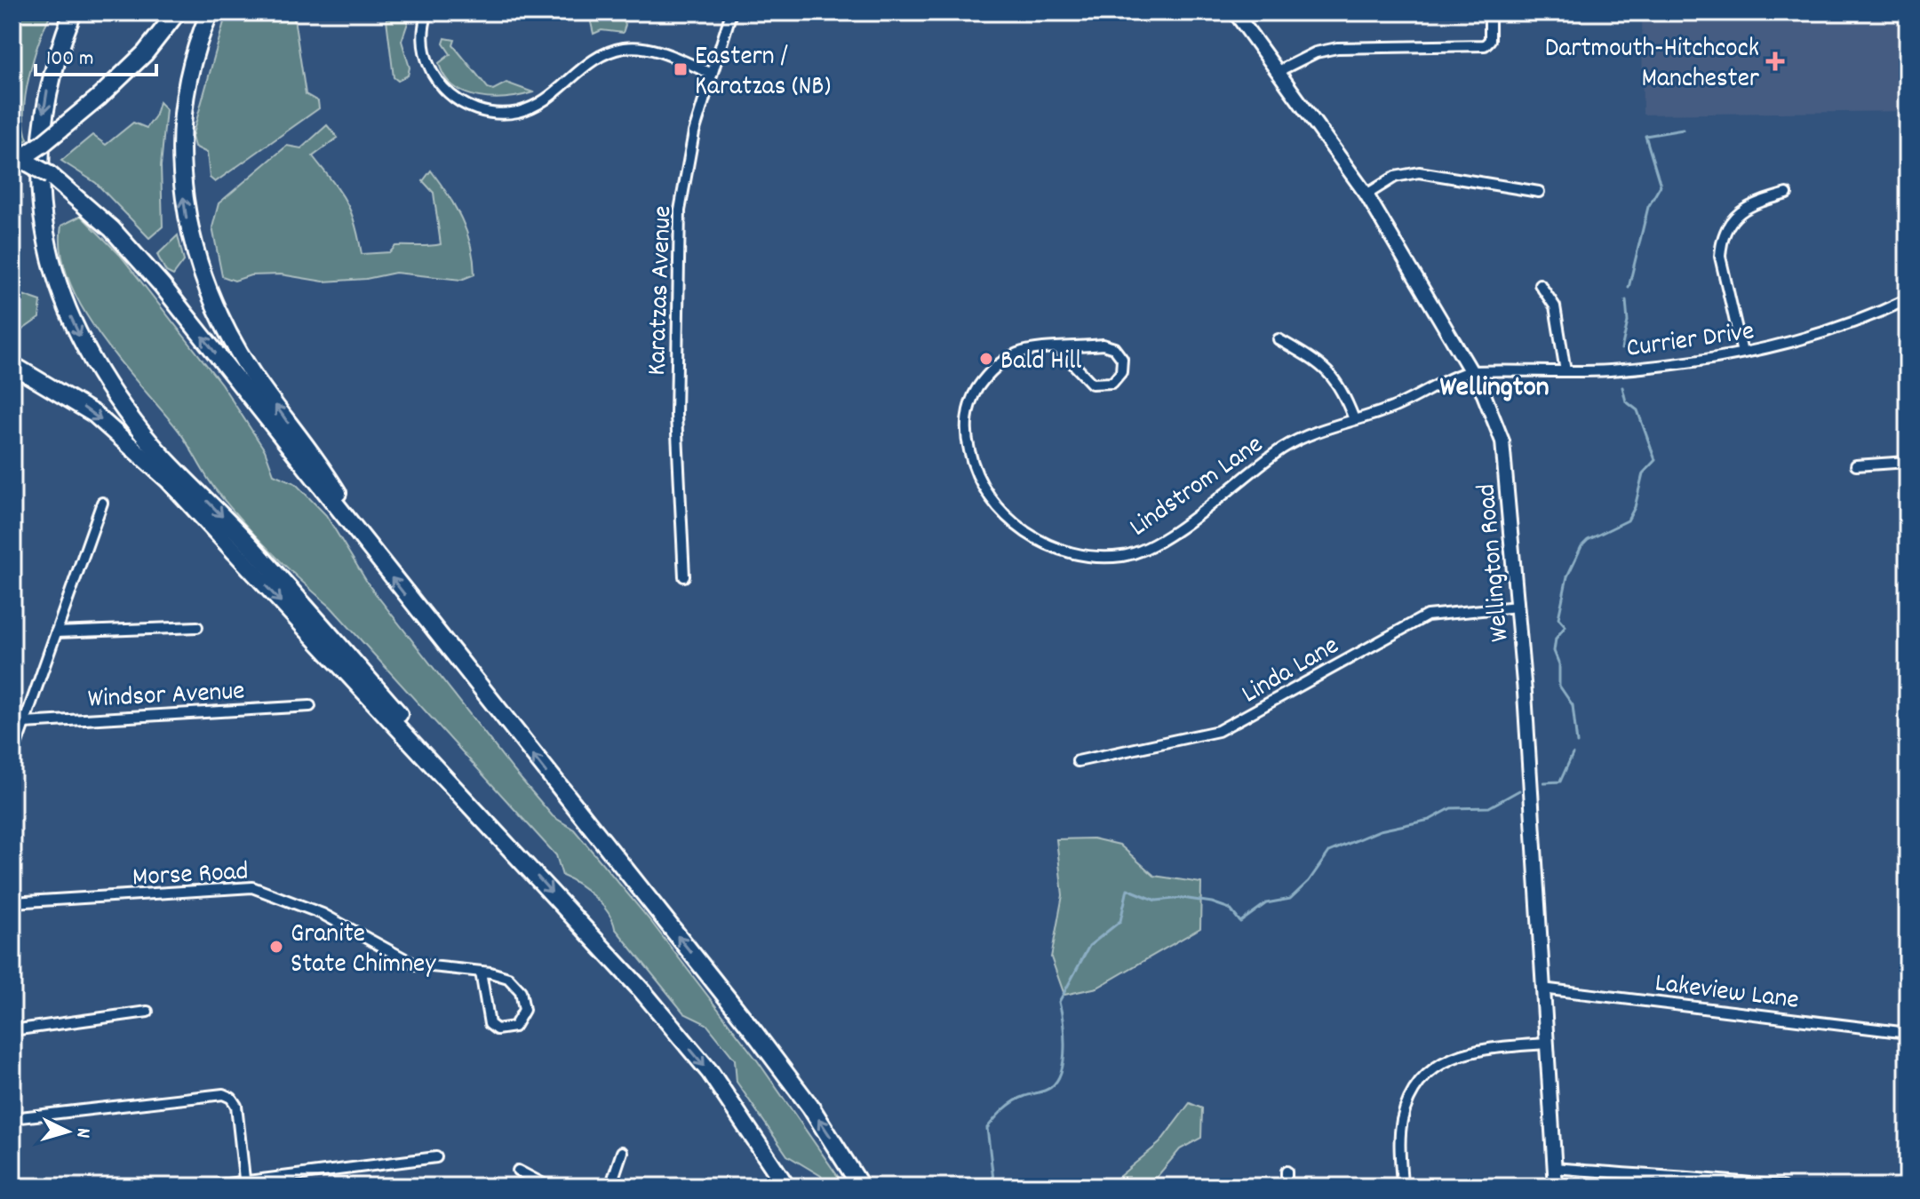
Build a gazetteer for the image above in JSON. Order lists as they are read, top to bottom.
{
  "streets": {
    "main road": ["Wellington Road"],
    "street": [
      "Karatzas Avenue",
      "Currier Drive",
      "Lindstrom Lane",
      "Linda Lane",
      "Windsor Avenue",
      "Morse Road",
      "Lakeview Lane"
    ]
  },
  "crossings": [
    ["Currier Drive", "Lindstrom Lane"],
    ["Currier Drive", "Wellington Road"],
    ["Lindstrom Lane", "Wellington Road"],
    ["Wellington Road", "Linda Lane"],
    ["Wellington Road", "Lakeview Lane"]
  ],
  "districts": ["Wellington"],
  "places": {
    "health": ["Dartmouth-Hitchcock Manchester"],
    "transit": ["Eastern / Karatzas (NB)"],
    "other": ["Bald Hill", "Granite State Chimney"]
  },
  "scale_bar": "100 m",
  "north": "right"
}
